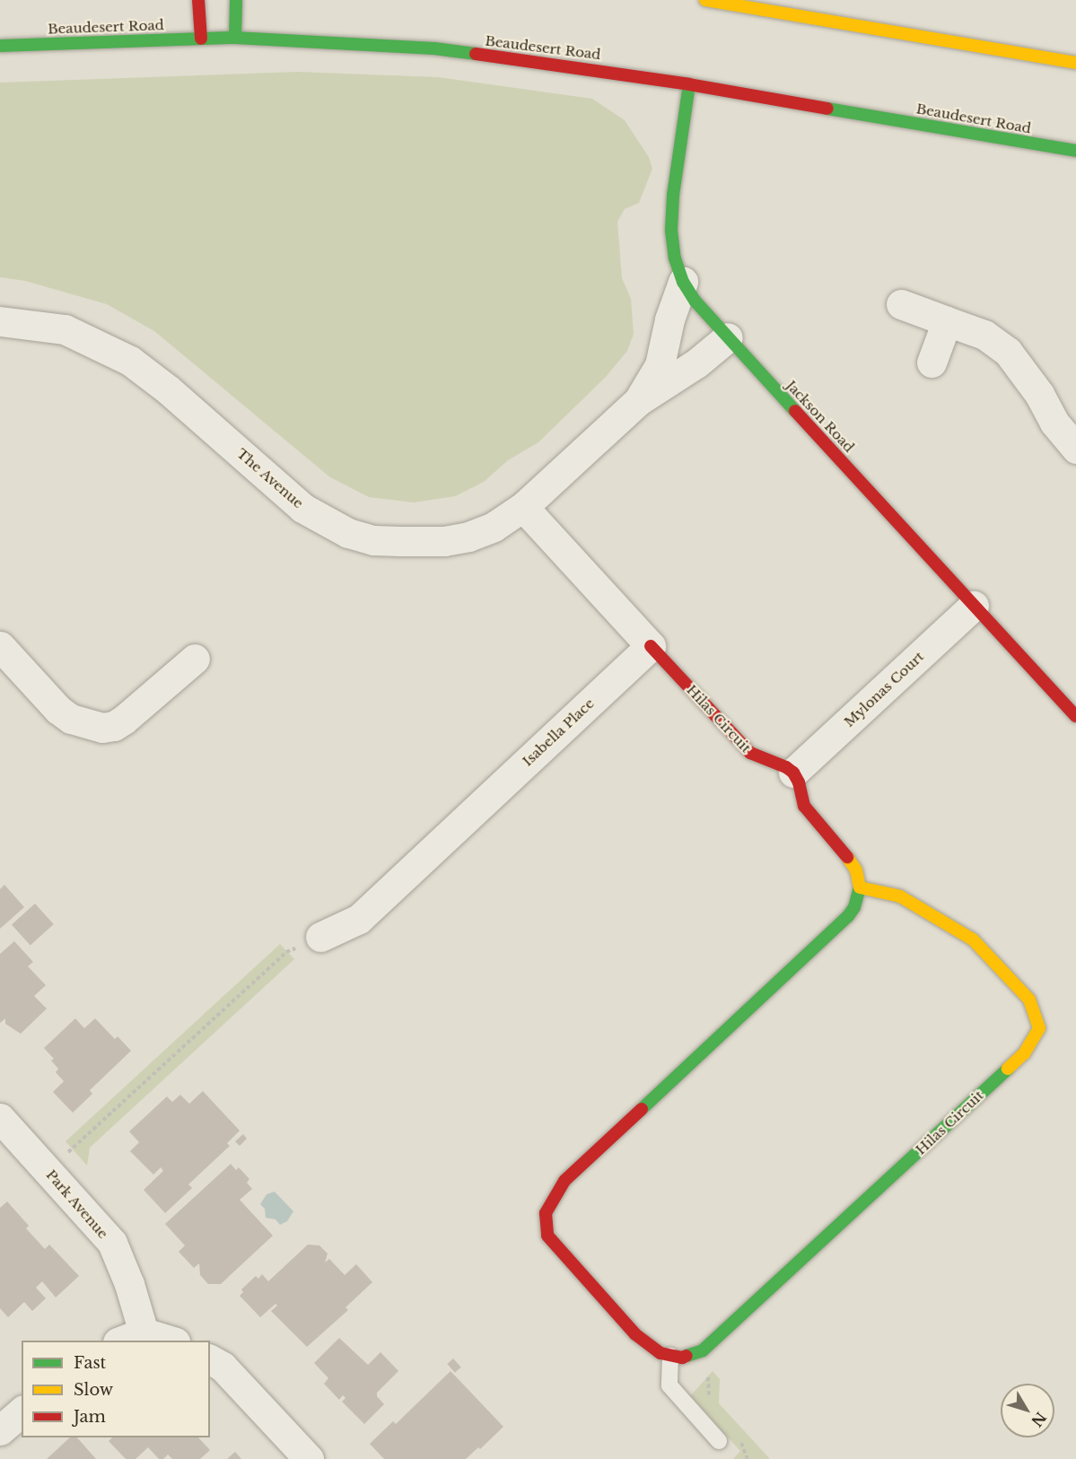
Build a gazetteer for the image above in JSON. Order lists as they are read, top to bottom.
{
  "streets": {
    "main road": ["Beaudesert Road", "Jackson Road", "Hilas Circuit"],
    "street": [
      "The Avenue",
      "Mylonas Court",
      "Isabella Place",
      "Park Avenue"
    ]
  },
  "crossings": [
    ["Beaudesert Road", "Jackson Road"],
    ["Jackson Road", "The Avenue"],
    ["Jackson Road", "Mylonas Court"],
    ["Mylonas Court", "Hilas Circuit"],
    ["Hilas Circuit", "Isabella Place"]
  ],
  "legend": ["Fast", "Slow", "Jam"],
  "north": "bottom right"
}
